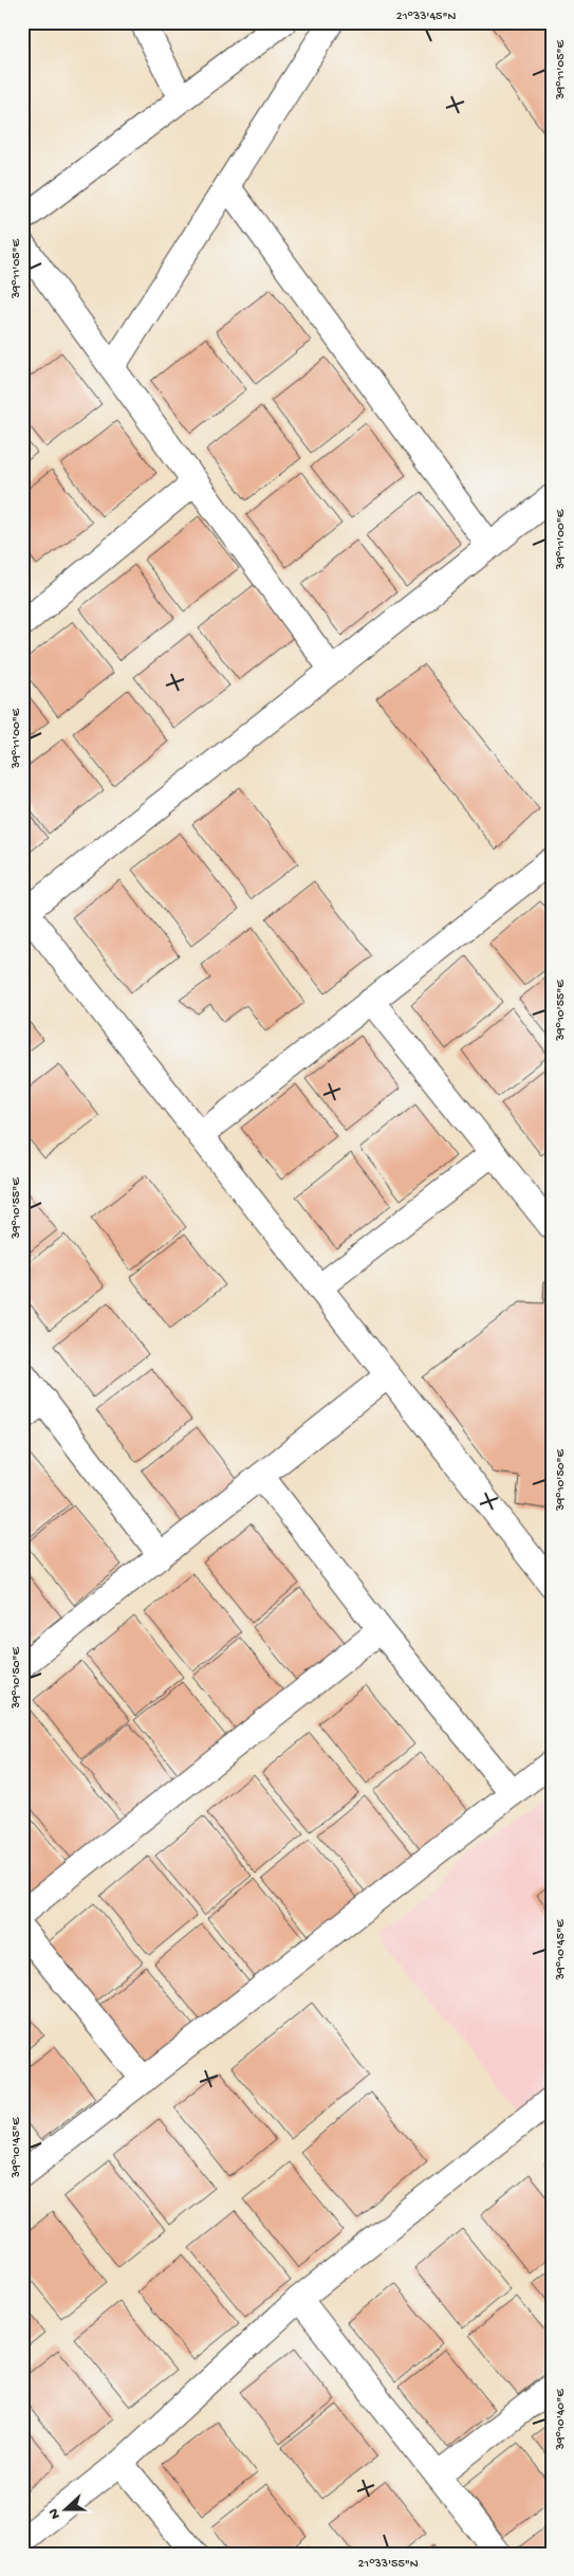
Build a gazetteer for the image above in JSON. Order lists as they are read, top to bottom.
{
  "north": "left",
  "coordinates": [
    "21°33'45\"N",
    "39°11'05\"E",
    "39°11'00\"E",
    "39°10'55\"E",
    "39°10'50\"E",
    "39°10'45\"E",
    "39°10'40\"E",
    "21°33'55\"N"
  ]
}
